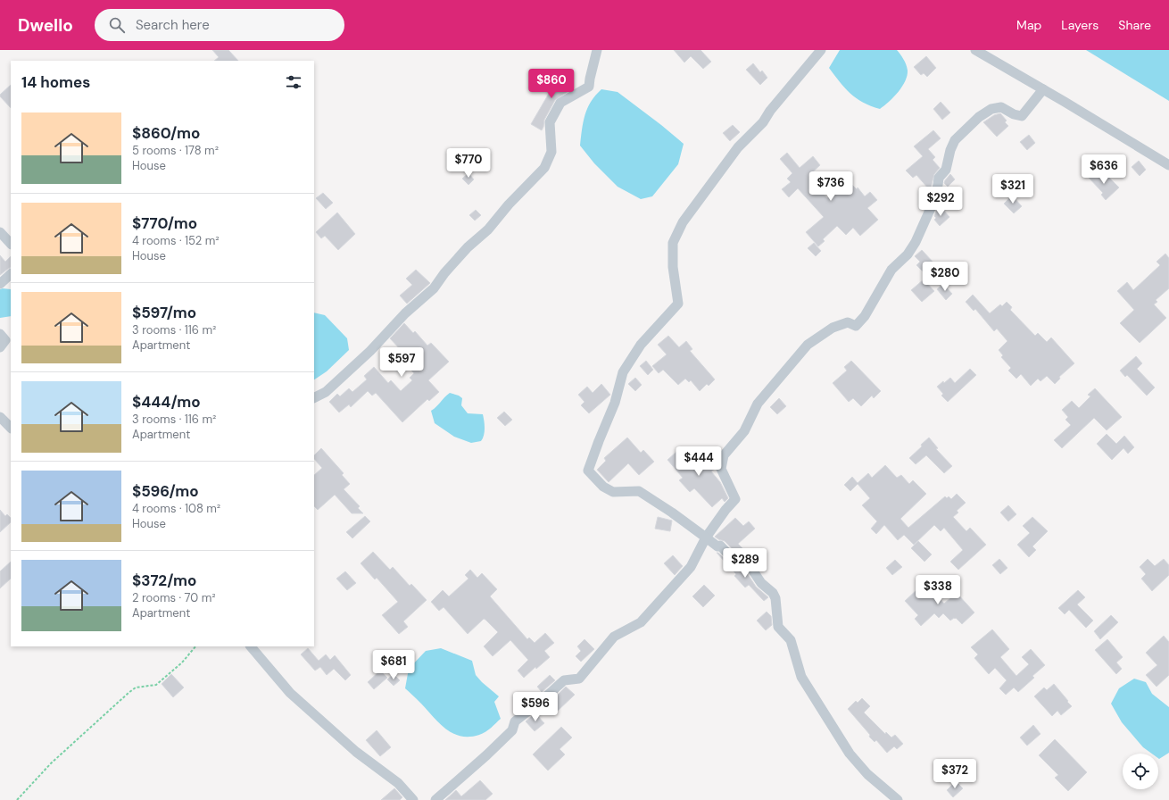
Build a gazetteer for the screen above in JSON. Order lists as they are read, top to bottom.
{
  "page": {
    "header": "Dwello",
    "search": "Search here",
    "nav": ["Map", "Layers", "Share"],
    "heading": "14 homes",
    "price": [
      "$860",
      "$770",
      "$636",
      "$736",
      "$321",
      "$292",
      "$280",
      "$597",
      "$444",
      "$289",
      "$338",
      "$681",
      "$596",
      "$372"
    ],
    "list": [
      {
        "name": "$860/mo",
        "note": "5 rooms · 178 m² · House"
      },
      {
        "name": "$770/mo",
        "note": "4 rooms · 152 m² · House"
      },
      {
        "name": "$597/mo",
        "note": "3 rooms · 116 m² · Apartment"
      },
      {
        "name": "$444/mo",
        "note": "3 rooms · 116 m² · Apartment"
      },
      {
        "name": "$596/mo",
        "note": "4 rooms · 108 m² · House"
      },
      {
        "name": "$372/mo",
        "note": "2 rooms · 70 m² · Apartment"
      }
    ]
  }
}
